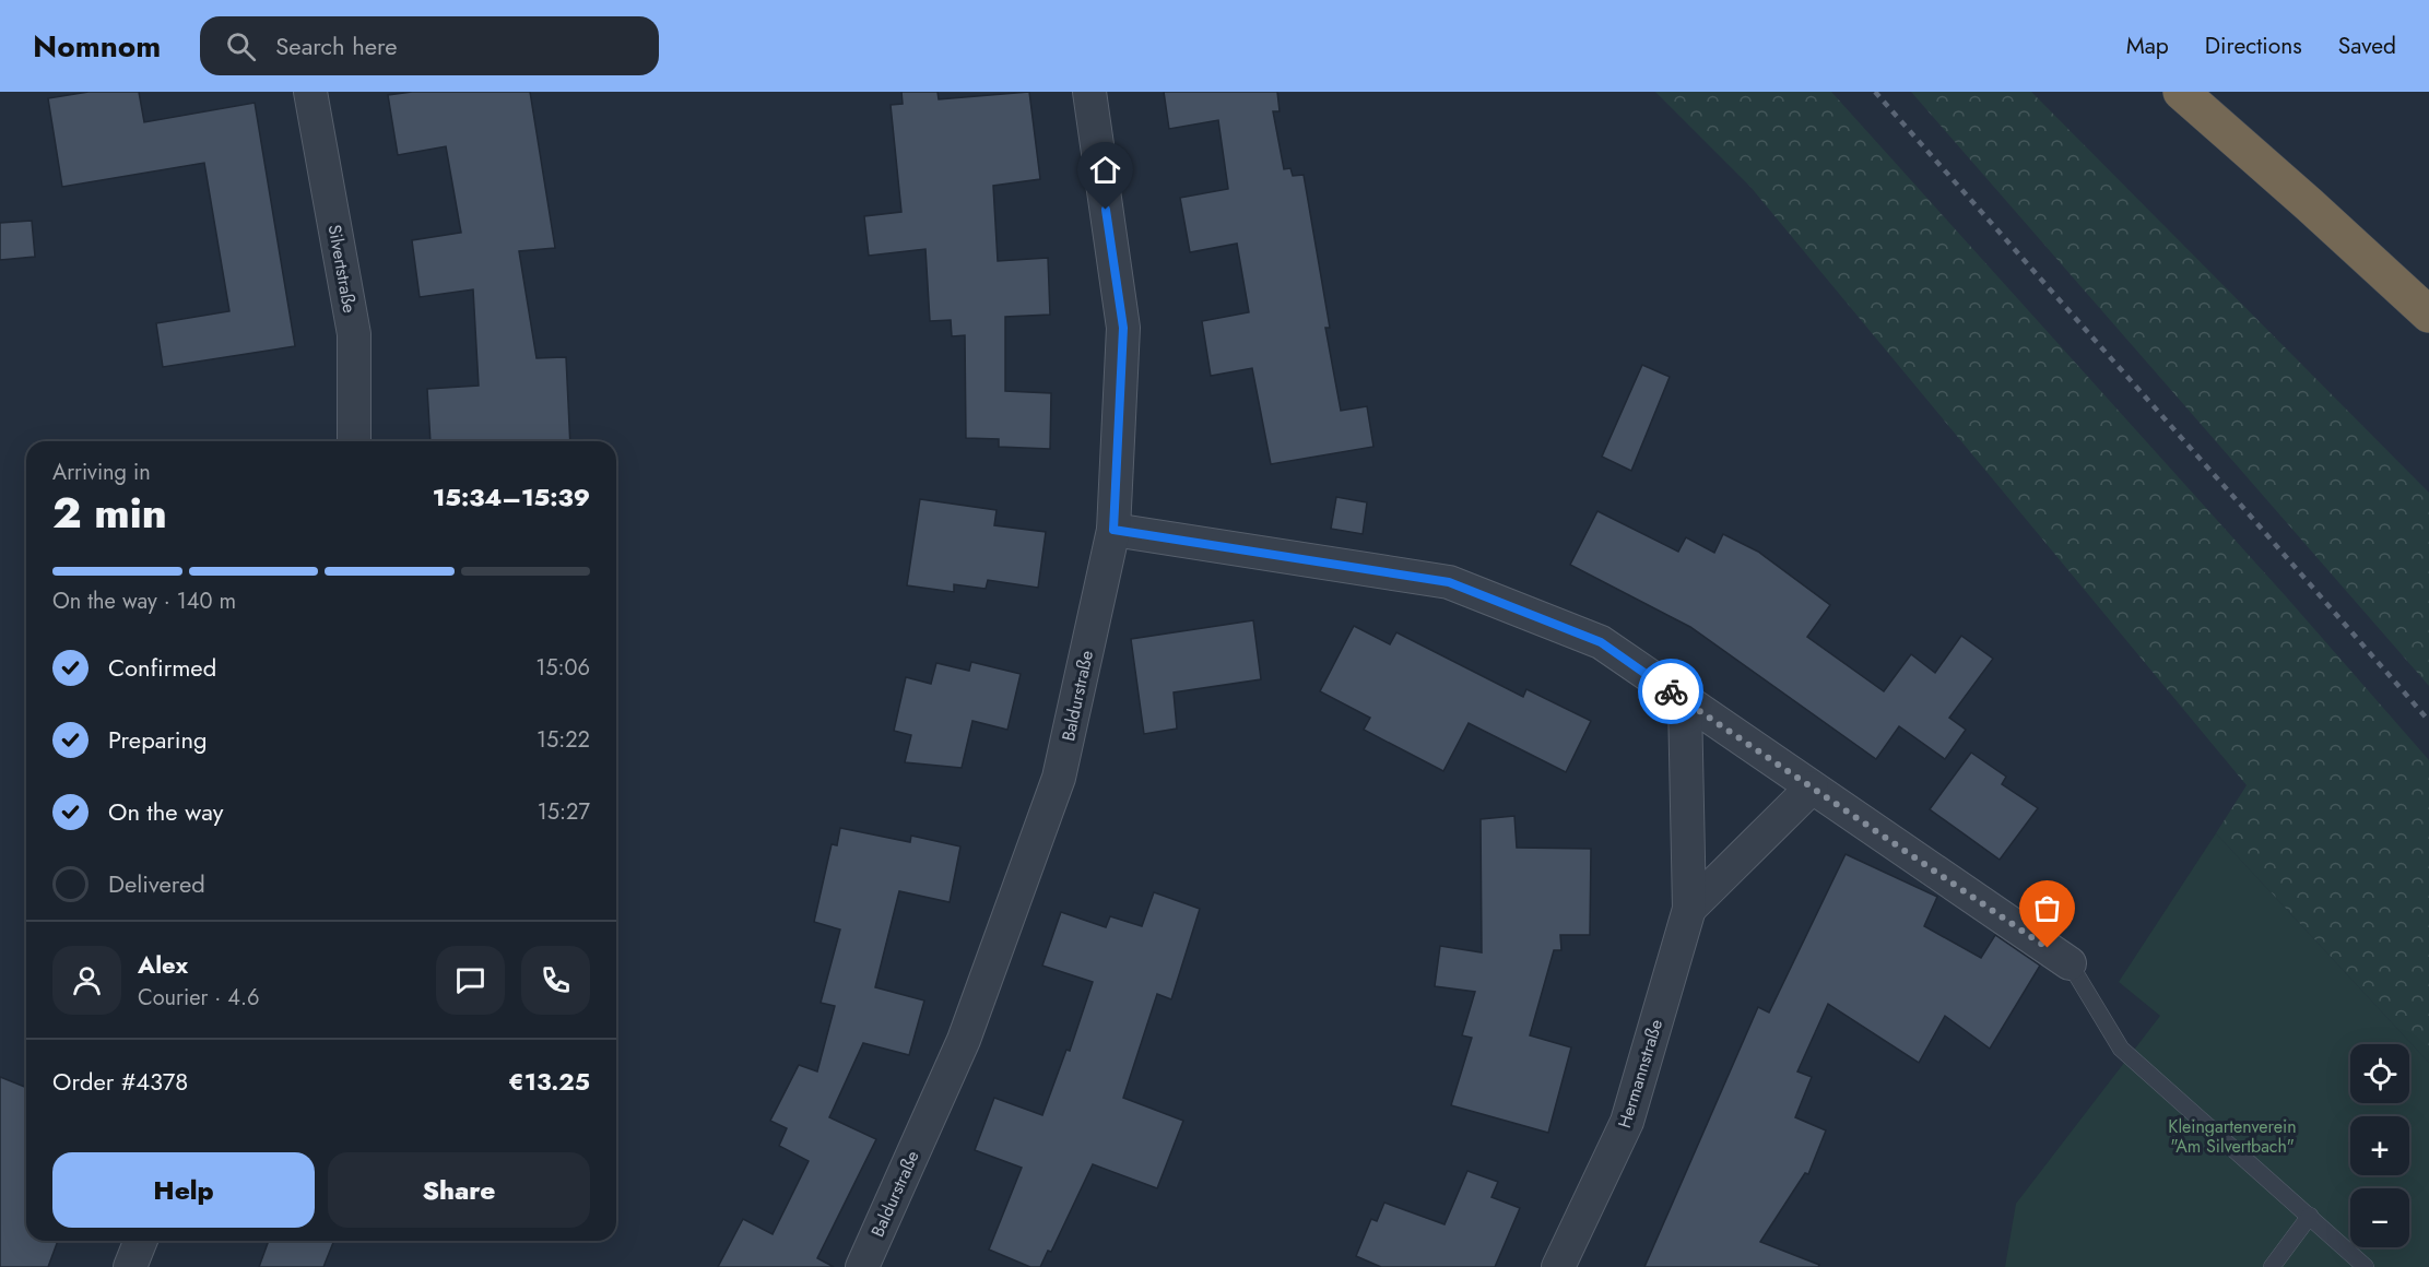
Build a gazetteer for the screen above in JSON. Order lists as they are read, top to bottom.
{
  "streets": {
    "street": ["Silvertstraße", "Baldurstraße", "Hermannstraße"]
  },
  "parks": ["Kleingartenverein \"Am Silvertbach\""],
  "page": {
    "header": "Nomnom",
    "search": "Search here",
    "nav": ["Map", "Directions", "Saved"],
    "heading": ["2 min", "Arriving in", "15:34–15:39"],
    "panel": [
      "Alex",
      "Courier · 4.6",
      "Order #4378",
      "€13.25"
    ],
    "bar": "On the way · 140 m",
    "list": [
      ["Confirmed", "15:06"],
      ["Preparing", "15:22"],
      ["On the way", "15:27"],
      "Delivered"
    ],
    "map_buttons": ["+", "−"],
    "buttons": ["Help", "Share"]
  }
}
